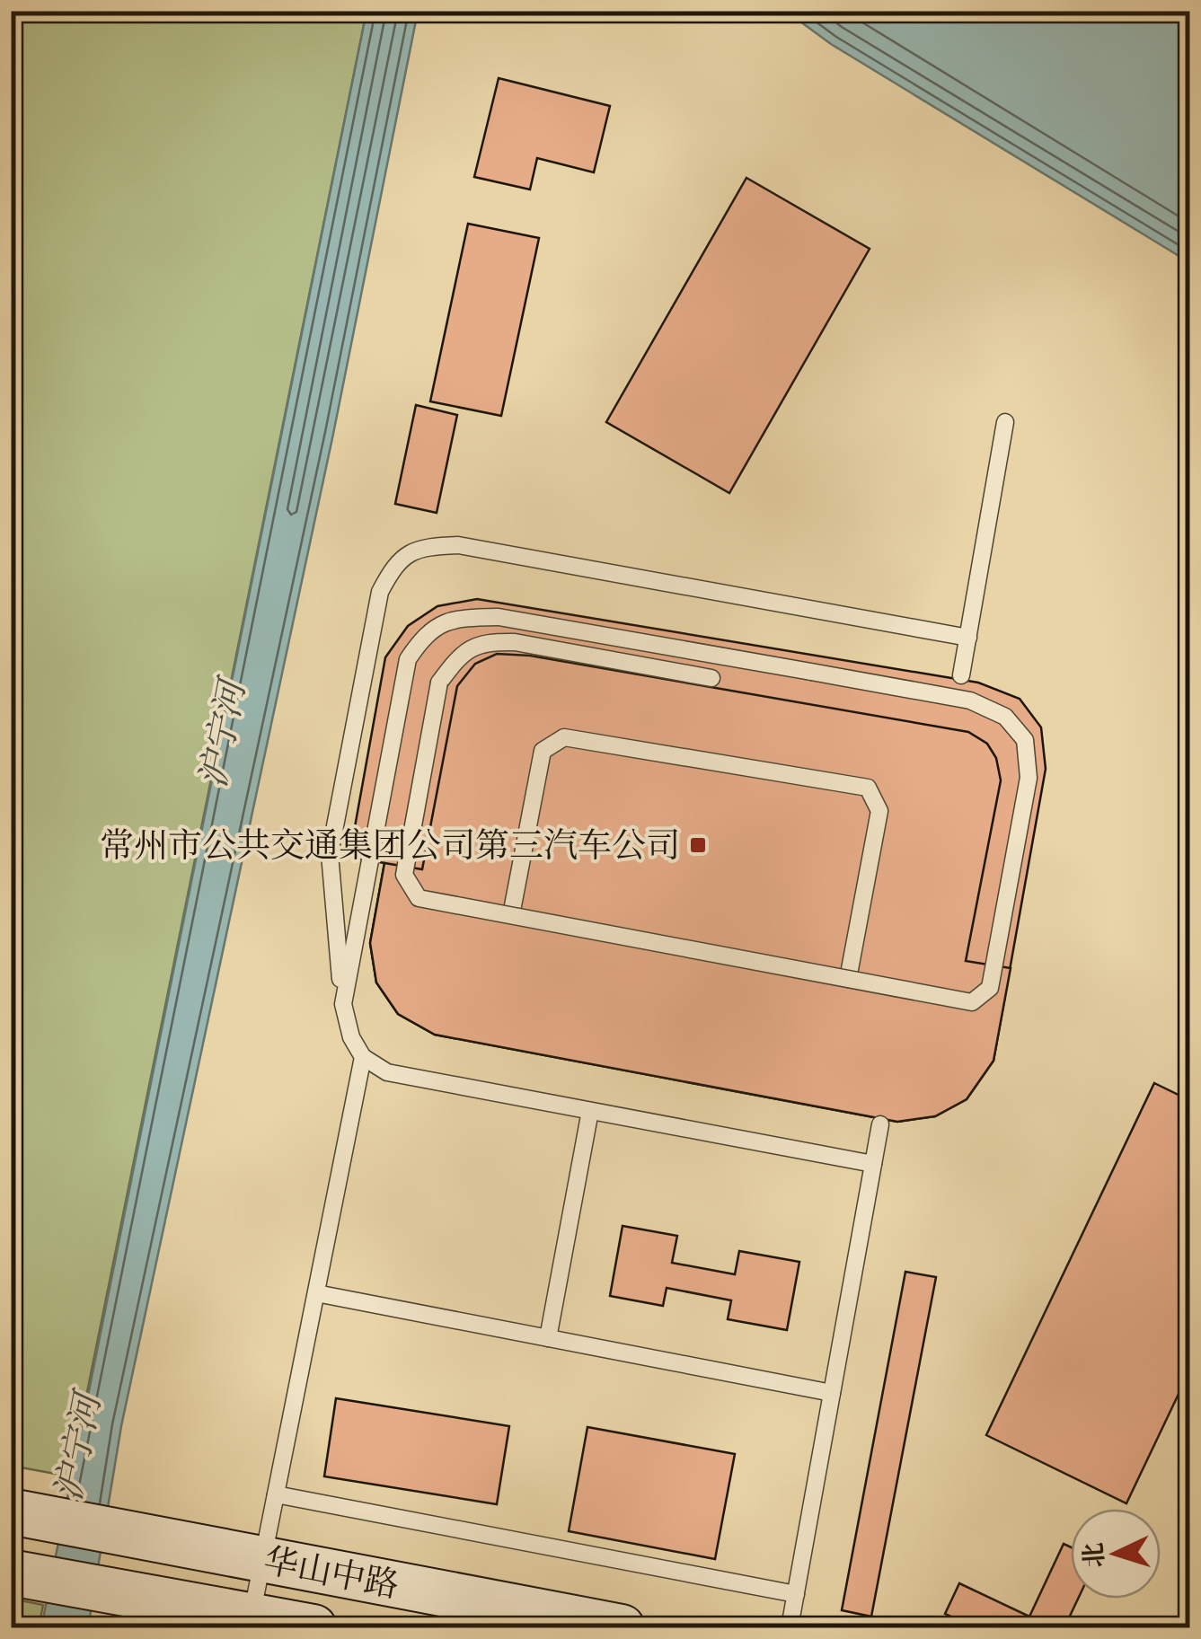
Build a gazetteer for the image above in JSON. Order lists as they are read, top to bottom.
{
  "streets": {
    "main road": ["华山中路"]
  },
  "water": ["沪宁河"],
  "places": {
    "transit": ["常州市公共交通集团公司第三汽车公司"]
  },
  "north": "left"
}
